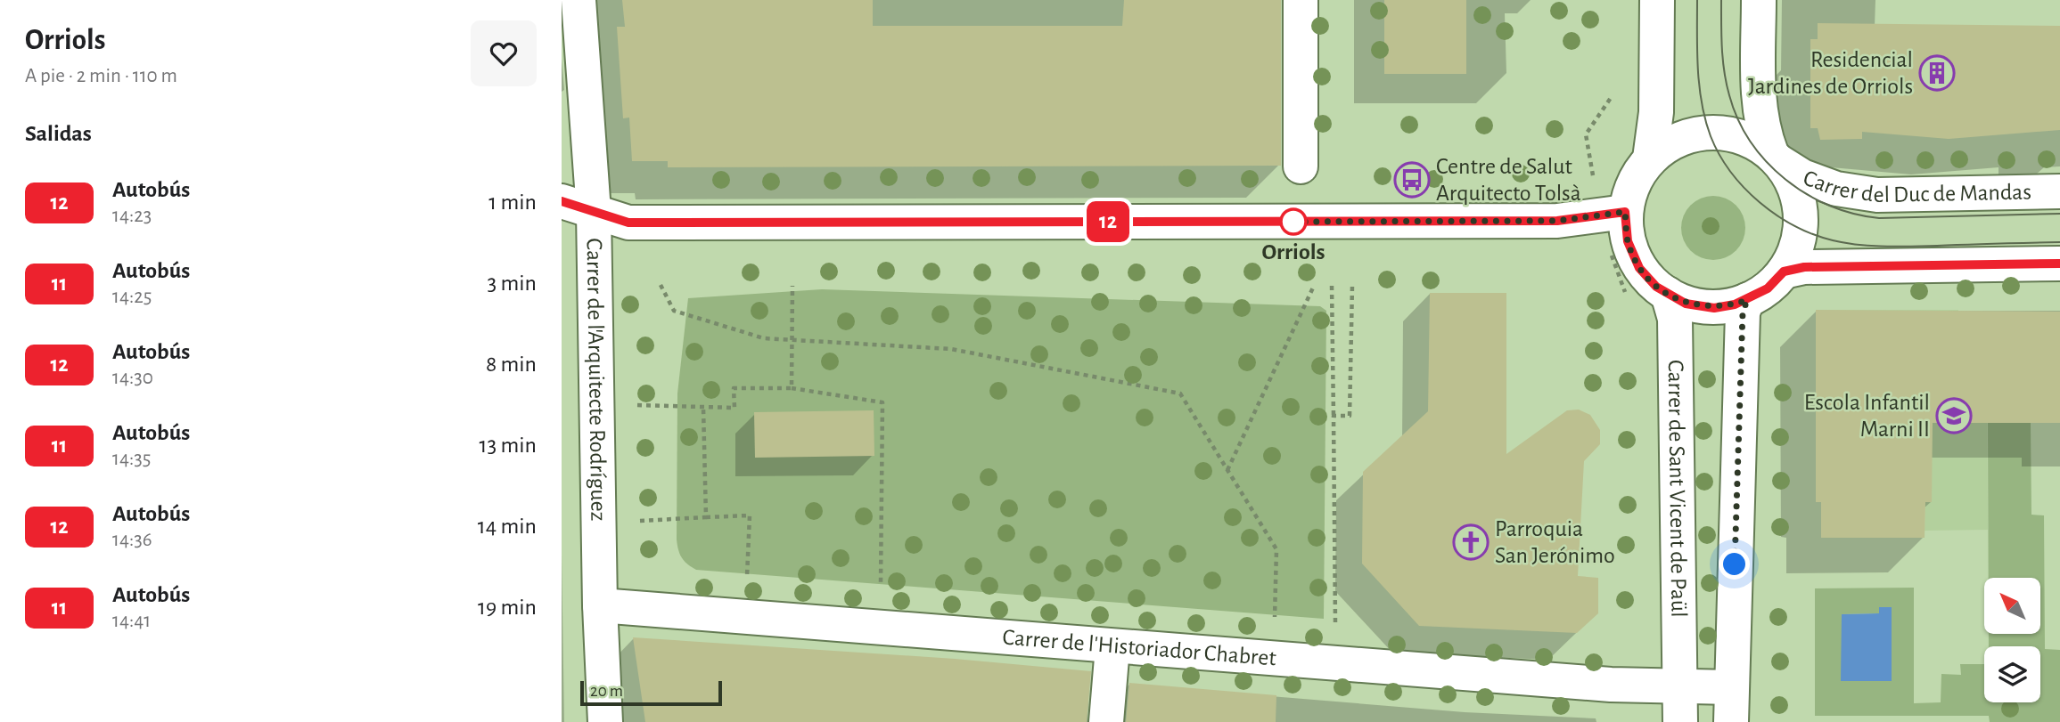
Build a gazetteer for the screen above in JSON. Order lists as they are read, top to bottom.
{
  "streets": {
    "street": [
      "Carrer del Duc de Mandas",
      "Carrer de l'Arquitecte Rodríguez",
      "Carrer de Sant Vicent de Paül",
      "Carrer de l'Historiador Chabret"
    ]
  },
  "crossings": [
    ["Carrer del Duc de Mandas", "Carrer de Sant Vicent de Paül"],
    ["Carrer de l'Arquitecte Rodríguez", "Carrer de l'Historiador Chabret"],
    ["Carrer de Sant Vicent de Paül", "Carrer de l'Historiador Chabret"]
  ],
  "places": {
    "building": ["Residencial Jardines de Orriols"],
    "bus stop": ["Centre de Salut Arquitecto Tolsà"],
    "other": ["Orriols"],
    "school or university": ["Escola Infantil Marni II"],
    "church": ["Parroquia San Jerónimo"]
  },
  "lines": ["bus line 12"],
  "scale_bar": "20 m",
  "north": "top left",
  "page": {
    "heading": [
      ["Orriols", "A pie · 2 min · 110 m"],
      "Salidas"
    ],
    "on_map": "12",
    "list": [
      {
        "mark": "12",
        "name": "Autobús",
        "note": "14:23",
        "value": "1 min"
      },
      {
        "mark": "11",
        "name": "Autobús",
        "note": "14:25",
        "value": "3 min"
      },
      {
        "mark": "12",
        "name": "Autobús",
        "note": "14:30",
        "value": "8 min"
      },
      {
        "mark": "11",
        "name": "Autobús",
        "note": "14:35",
        "value": "13 min"
      },
      {
        "mark": "12",
        "name": "Autobús",
        "note": "14:36",
        "value": "14 min"
      },
      {
        "mark": "11",
        "name": "Autobús",
        "note": "14:41",
        "value": "19 min"
      }
    ],
    "scale": "20 m"
  }
}
